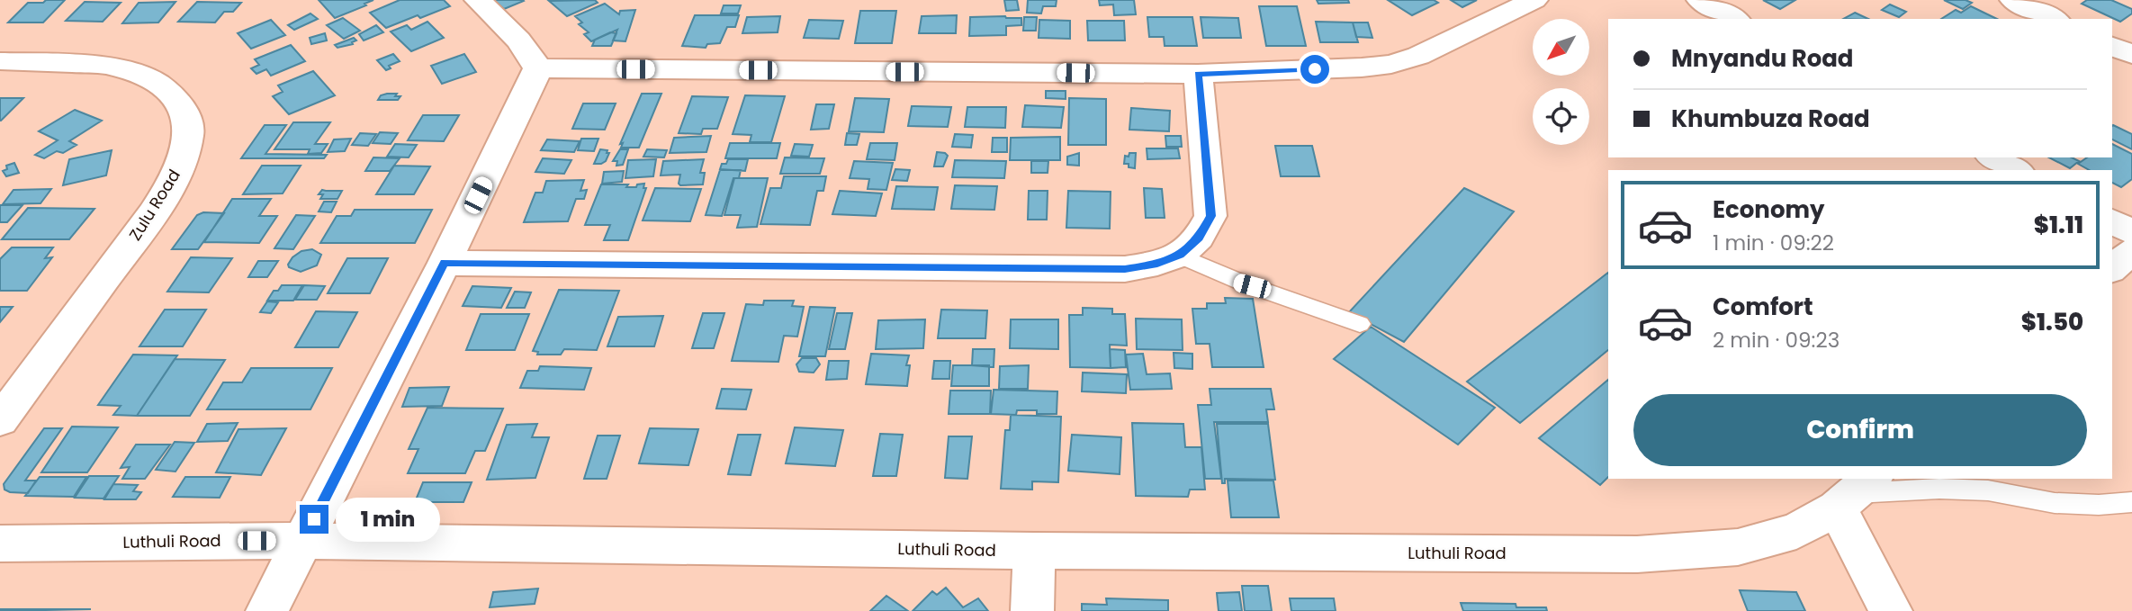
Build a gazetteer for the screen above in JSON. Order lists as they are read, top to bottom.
{
  "streets": {
    "street": ["Zulu Road", "Luthuli Road"]
  },
  "north": "bottom left",
  "page": {
    "banner": ["Mnyandu Road", "Khumbuza Road"],
    "list": [
      {
        "name": "Economy",
        "note": "1 min · 09:22",
        "value": "$1.11"
      },
      {
        "name": "Comfort",
        "note": "2 min · 09:23",
        "value": "$1.50"
      }
    ],
    "buttons": "Confirm",
    "bubble": "1 min"
  }
}
